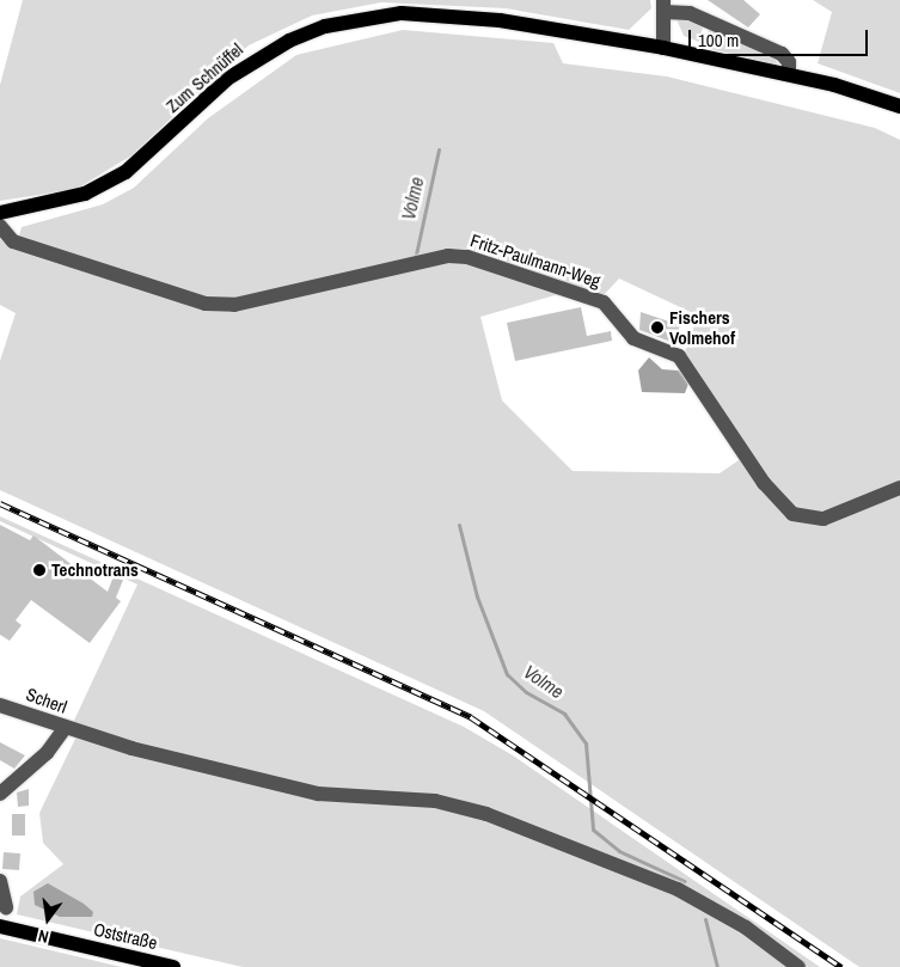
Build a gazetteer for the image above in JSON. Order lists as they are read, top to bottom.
{
  "streets": {
    "main road": ["Zum Schnüffel", "Oststraße"],
    "street": ["Fritz-Paulmann-Weg", "Scherl"]
  },
  "water": ["Volme"],
  "places": ["Fischers Volmehof", "Technotrans"],
  "scale_bar": "100 m",
  "north": "bottom"
}
